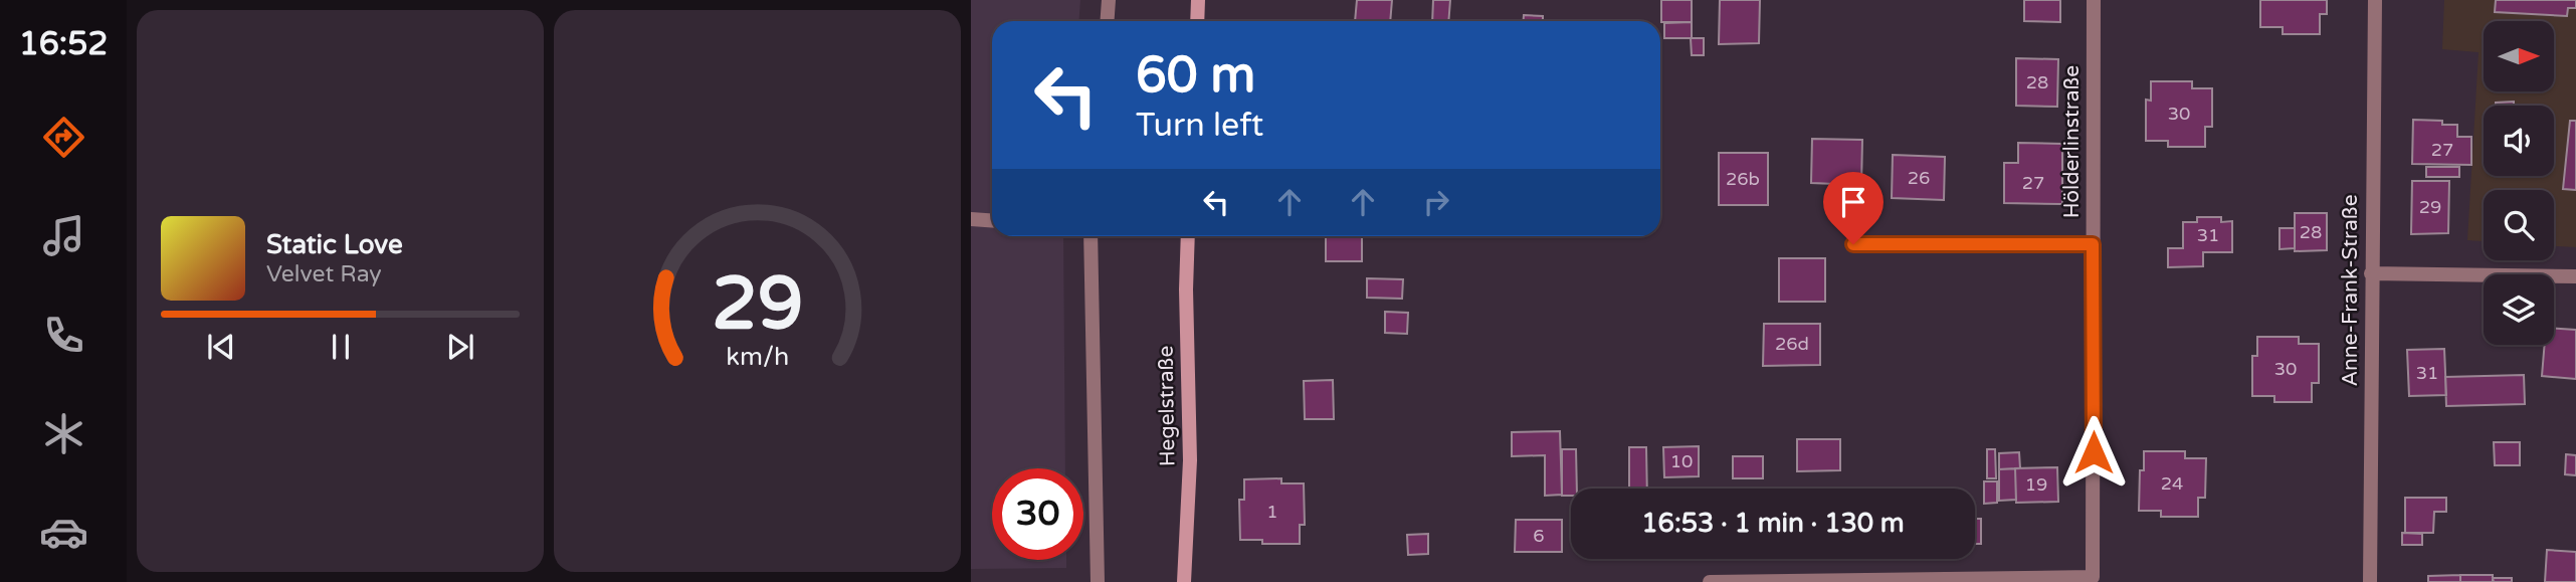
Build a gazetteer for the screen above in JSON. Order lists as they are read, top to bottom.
{
  "streets": {
    "street": ["Hölderlinstraße", "Anne-Frank-Straße", "Hegelstraße"]
  },
  "house_numbers": [
    "28",
    "30",
    "27",
    "26",
    "26b",
    "27",
    "29",
    "28",
    "31",
    "26d",
    "30",
    "31",
    "10",
    "24",
    "19",
    "1",
    "6"
  ],
  "north": "right",
  "page": {
    "tabs": "16:52",
    "turn": ["60 m", "Turn left"],
    "song": ["Static Love", "Velvet Ray"],
    "limit": "30",
    "trip": "16:53 · 1 min · 130 m",
    "gauge": ["29", "km/h"]
  }
}
